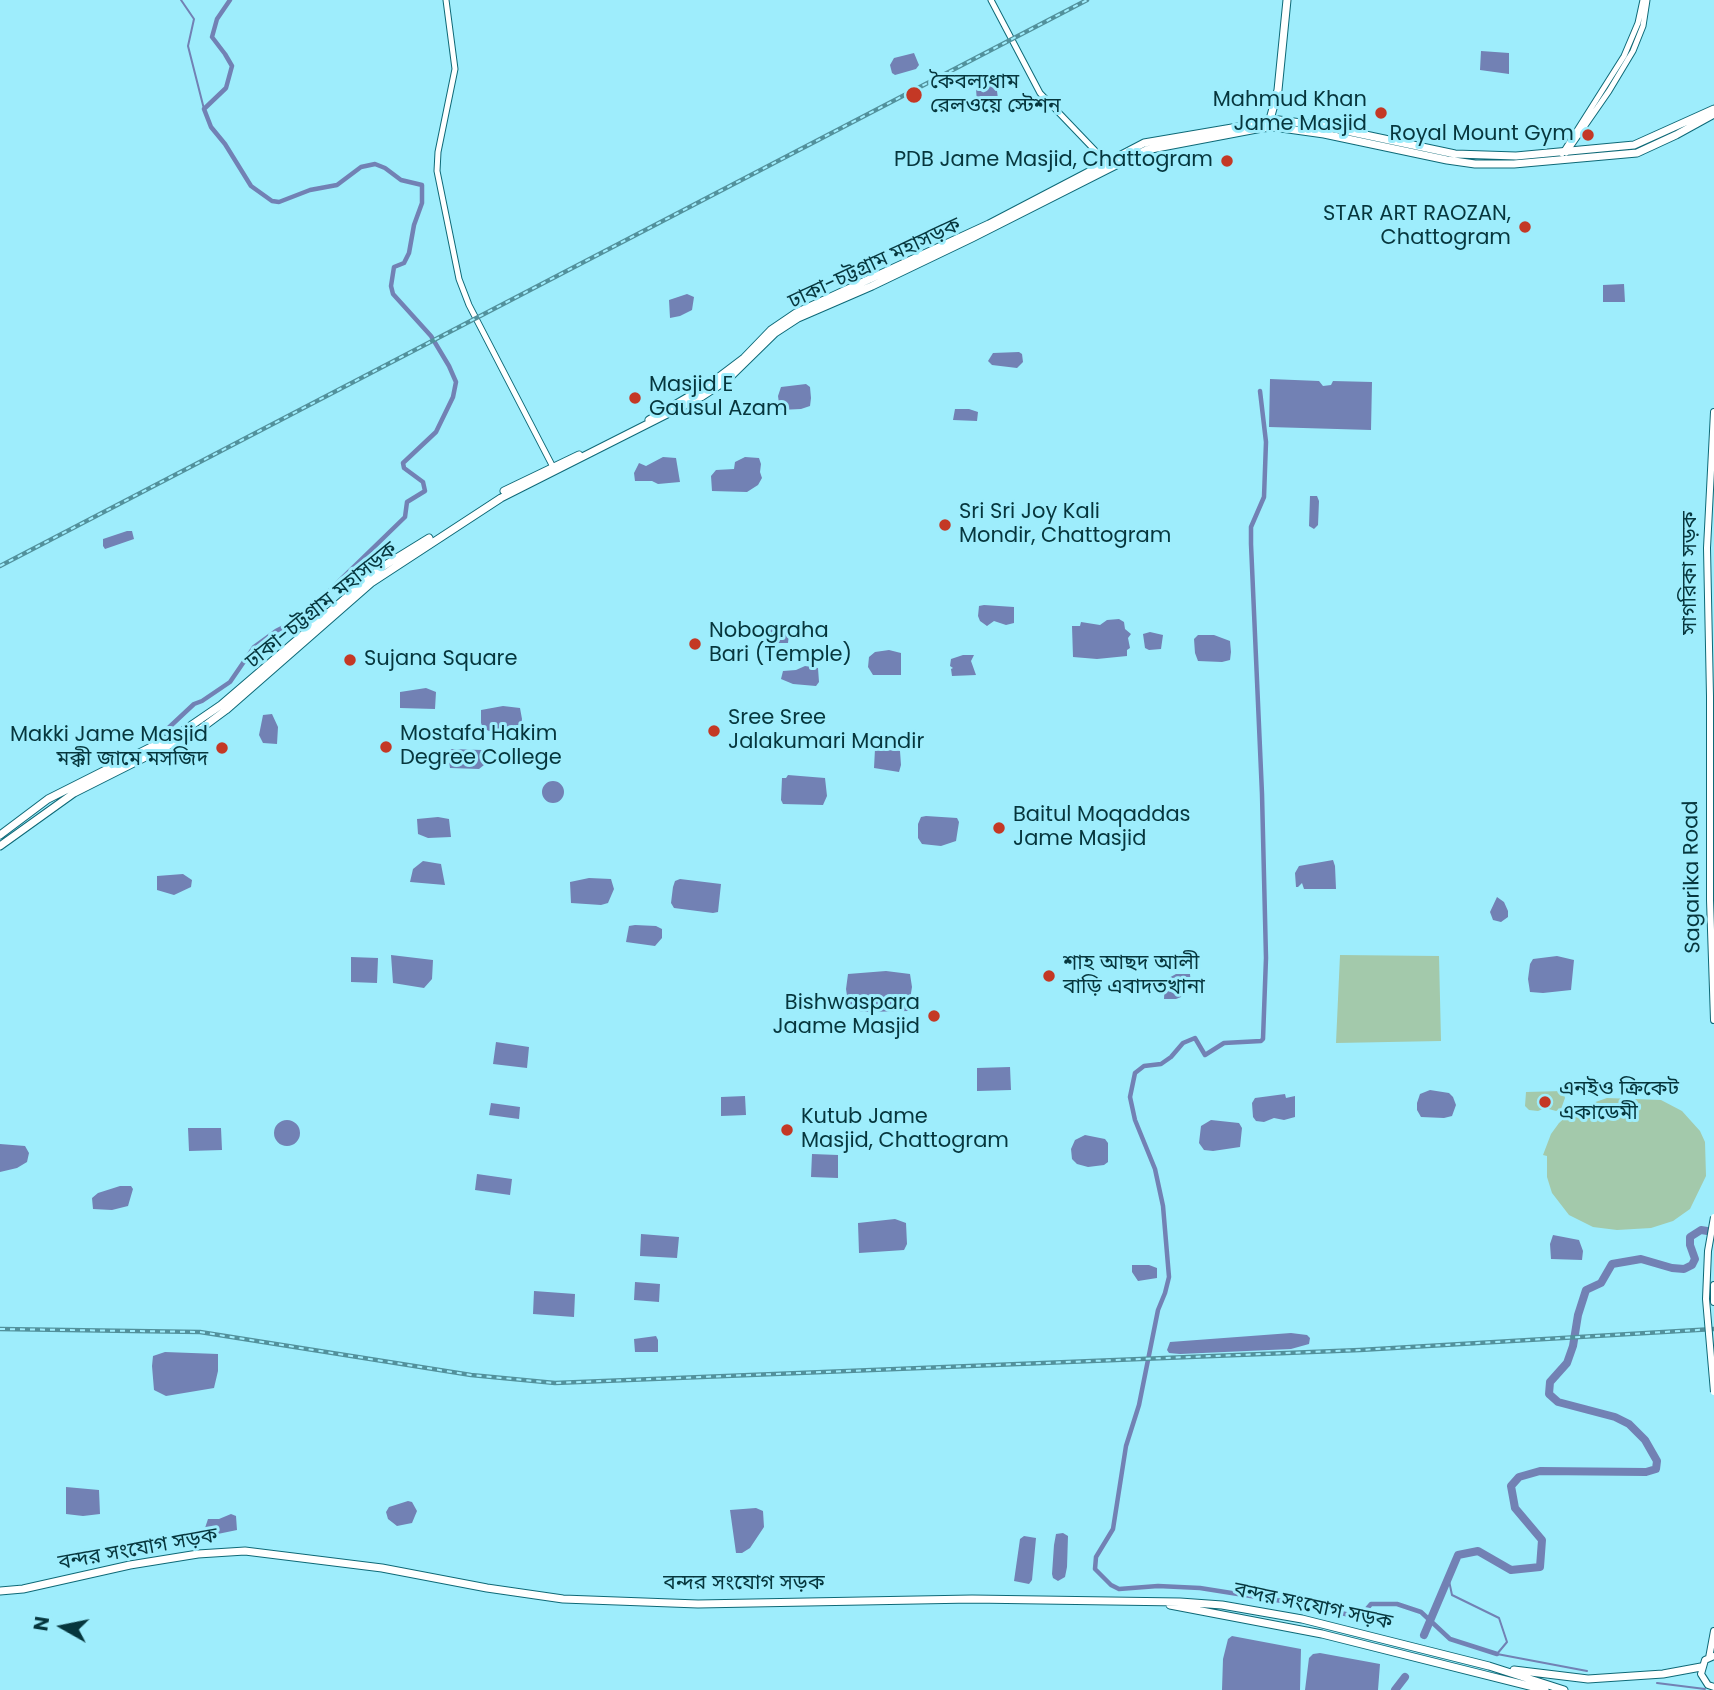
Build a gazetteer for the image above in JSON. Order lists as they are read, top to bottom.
{
  "streets": {
    "highway": ["ঢাকা-চট্টগ্রাম মহাসড়ক", "বন্দর সংযোগ সড়ক"],
    "main road": ["সাগরিকা সড়ক", "Sagarika Road"]
  },
  "crossings": [
    ["সাগরিকা সড়ক", "Sagarika Road"]
  ],
  "places": [
    "কৈবল্যধাম রেলওয়ে স্টেশন",
    "Mahmud Khan Jame Masjid",
    "Royal Mount Gym",
    "PDB Jame Masjid, Chattogram",
    "STAR ART RAOZAN, Chattogram",
    "Masjid E Gausul Azam",
    "Sri Sri Joy Kali Mondir, Chattogram",
    "Nobograha Bari (Temple)",
    "Sujana Square",
    "Sree Sree Jalakumari Mandir",
    "Mostafa Hakim Degree College",
    "Makki Jame Masjid মক্কী জামে মসজিদ",
    "Baitul Moqaddas Jame Masjid",
    "শাহ আছদ আলী বাড়ি এবাদতখানা",
    "Bishwaspara Jaame Masjid",
    "এনইও ক্রিকেট একাডেমী",
    "Kutub Jame Masjid, Chattogram"
  ],
  "north": "left"
}
